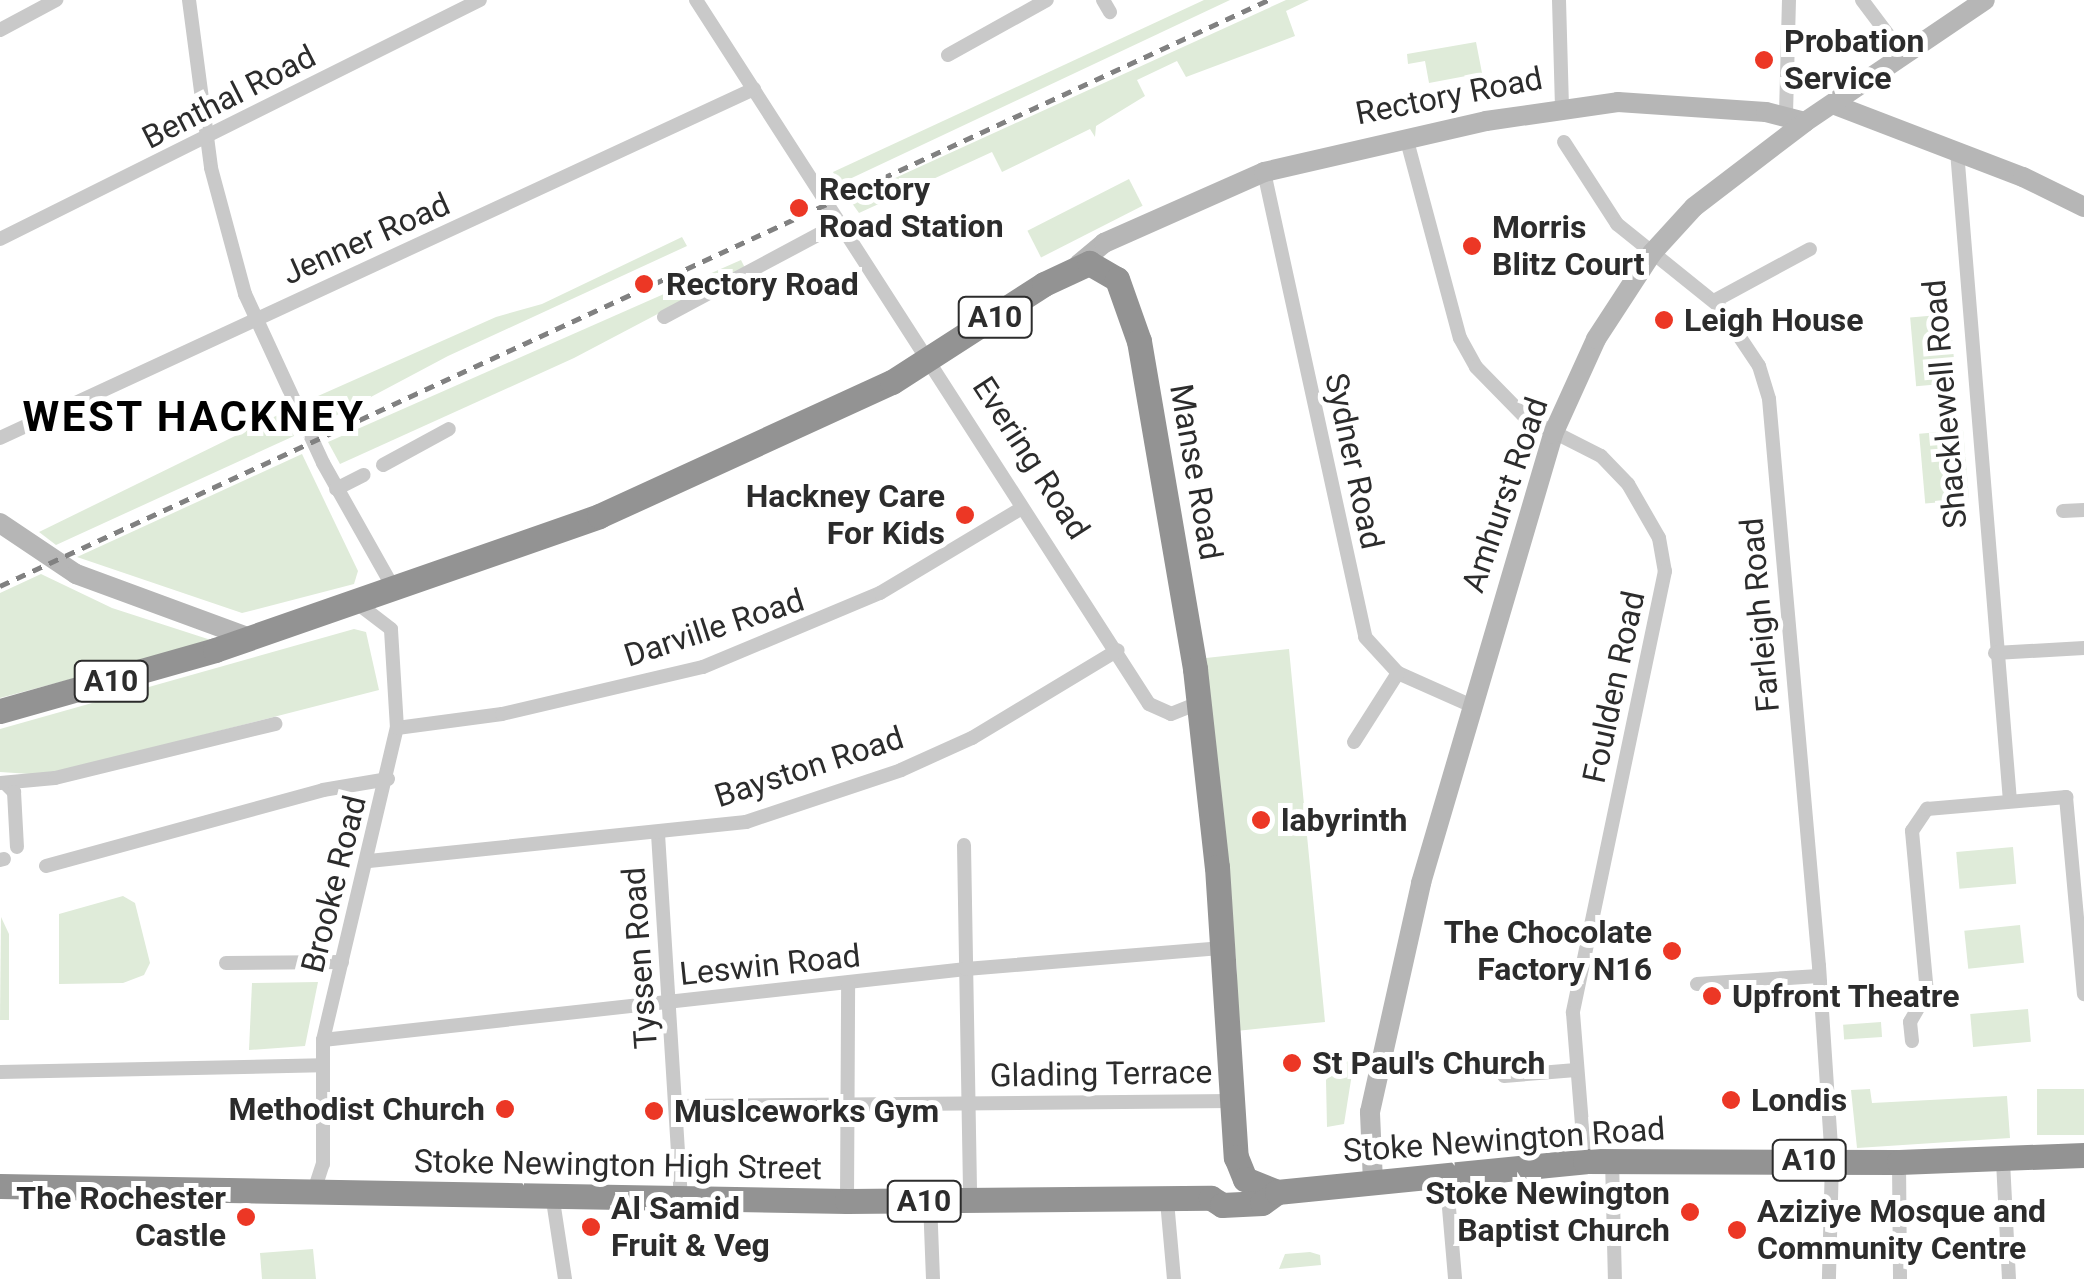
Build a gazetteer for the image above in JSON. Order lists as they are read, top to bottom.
{
  "streets": {
    "highway": [
      "Rectory Road",
      "A10",
      "Manse Road",
      "Stoke Newington Road",
      "Stoke Newington High Street"
    ],
    "street": [
      "Benthal Road",
      "Jenner Road",
      "Shacklewell Road",
      "Evering Road",
      "Sydner Road",
      "Amhurst Road",
      "Farleigh Road",
      "Darville Road",
      "Foulden Road",
      "Bayston Road",
      "Brooke Road",
      "Tyssen Road",
      "Leswin Road",
      "Glading Terrace"
    ]
  },
  "crossings": [
    ["Rectory Road", "Evering Road"],
    ["Rectory Road", "Sydner Road"],
    ["Rectory Road", "Amhurst Road"],
    ["Rectory Road", "Foulden Road"],
    ["Rectory Road", "Brooke Road"],
    ["Jenner Road", "Evering Road"],
    ["Evering Road", "Manse Road"],
    ["Evering Road", "Darville Road"],
    ["Evering Road", "Bayston Road"],
    ["Sydner Road", "Amhurst Road"],
    ["Amhurst Road", "Farleigh Road"],
    ["Amhurst Road", "Foulden Road"],
    ["Amhurst Road", "Stoke Newington Road"],
    ["Farleigh Road", "Stoke Newington Road"],
    ["Darville Road", "Brooke Road"],
    ["Foulden Road", "Stoke Newington Road"],
    ["Bayston Road", "Brooke Road"],
    ["Bayston Road", "Tyssen Road"],
    ["Brooke Road", "Leswin Road"],
    ["Brooke Road", "Stoke Newington High Street"],
    ["Tyssen Road", "Leswin Road"],
    ["Tyssen Road", "Glading Terrace"],
    ["Tyssen Road", "Stoke Newington High Street"],
    ["Stoke Newington Road", "Stoke Newington High Street"]
  ],
  "districts": ["WEST HACKNEY"],
  "places": [
    "Probation Service",
    "Rectory Road Station",
    "Morris Blitz Court",
    "Rectory Road",
    "Leigh House",
    "Hackney Care For Kids",
    "labyrinth",
    "The Chocolate Factory N16",
    "Upfront Theatre",
    "St Paul's Church",
    "Londis",
    "Methodist Church",
    "Muslceworks Gym",
    "Stoke Newington Baptist Church",
    "The Rochester Castle",
    "Al Samid Fruit & Veg",
    "Aziziye Mosque and Community Centre"
  ]
}
